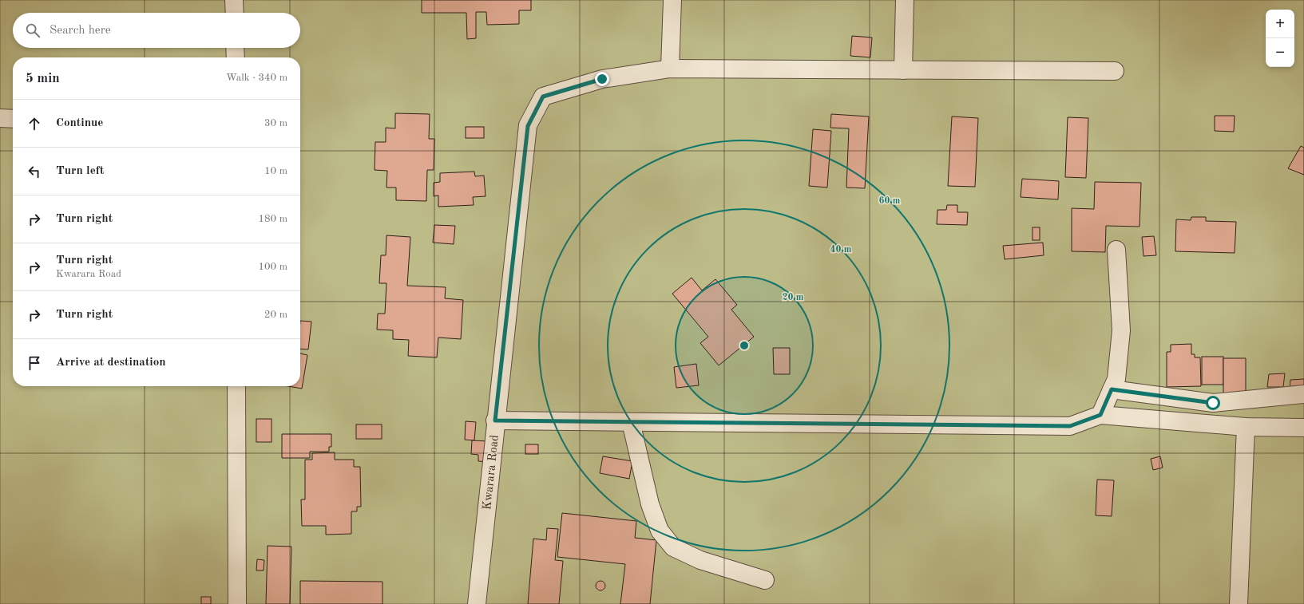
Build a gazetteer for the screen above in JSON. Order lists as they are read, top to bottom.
{
  "streets": {
    "street": ["Kwarara Road"]
  },
  "page": {
    "map_buttons": ["+", "−"],
    "search": "Search here",
    "heading": ["5 min", "Walk · 340 m"],
    "list": [
      ["Continue", "30 m"],
      ["Turn left", "10 m"],
      ["Turn right", "180 m"],
      ["Turn right", "Kwarara Road", "100 m"],
      ["Turn right", "20 m"],
      "Arrive at destination"
    ]
  },
  "rings": ["60 m", "40 m", "20 m"]
}
